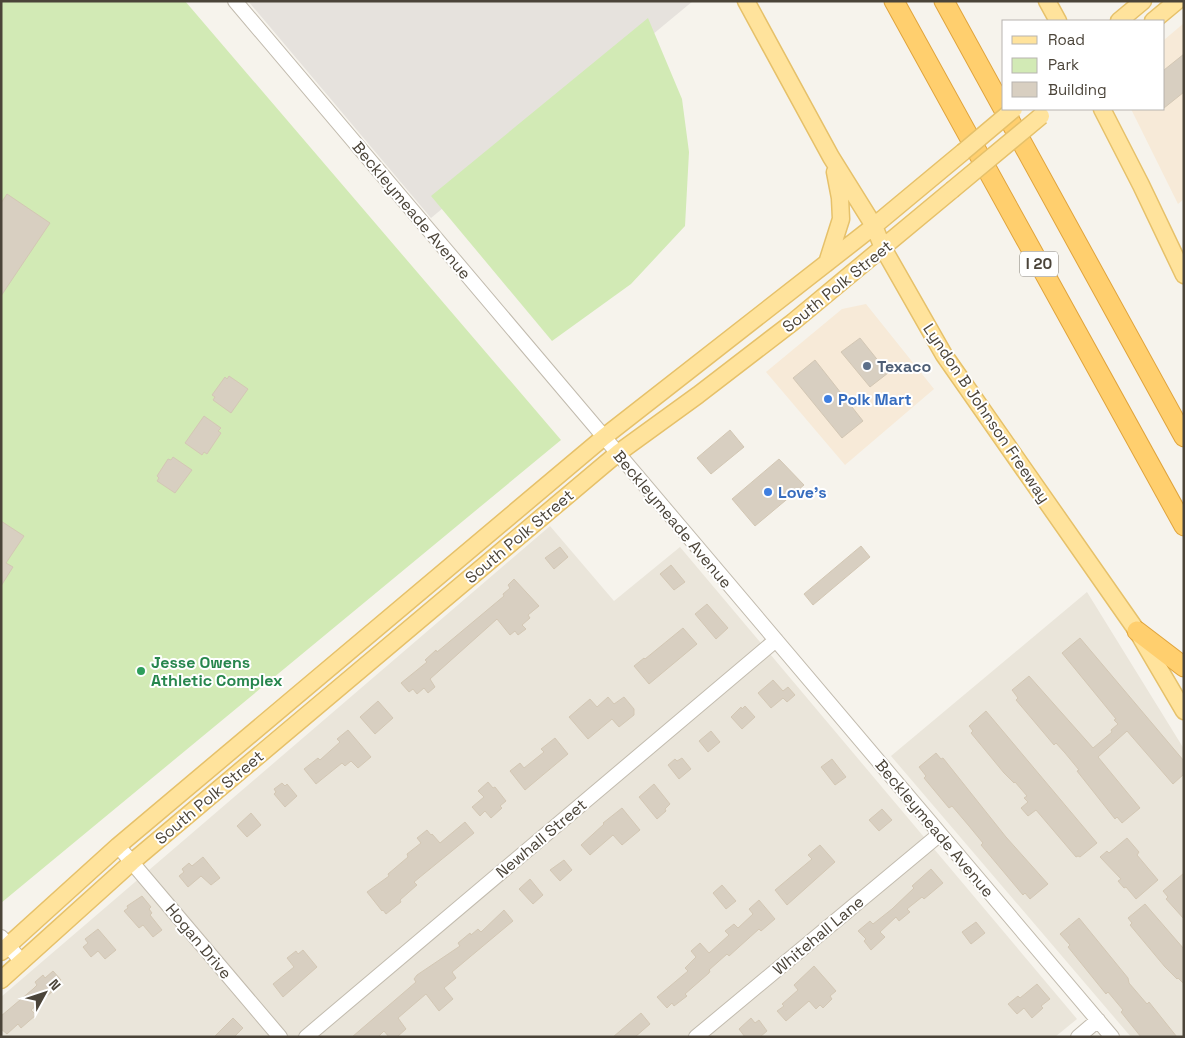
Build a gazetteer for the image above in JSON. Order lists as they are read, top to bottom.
{
  "streets": {
    "highway": ["I 20"],
    "main road": ["South Polk Street", "Lyndon B Johnson Freeway"],
    "street": [
      "Beckleymeade Avenue",
      "Newhall Street",
      "Whitehall Lane",
      "Hogan Drive"
    ]
  },
  "crossings": [
    ["Beckleymeade Avenue", "South Polk Street"],
    ["Beckleymeade Avenue", "Newhall Street"],
    ["Beckleymeade Avenue", "Whitehall Lane"],
    ["South Polk Street", "Lyndon B Johnson Freeway"],
    ["South Polk Street", "Hogan Drive"]
  ],
  "places": [
    "Texaco",
    "Polk Mart",
    "Love's",
    "Jesse Owens Athletic Complex"
  ],
  "legend": ["Road", "Park", "Building"],
  "north": "top right"
}
